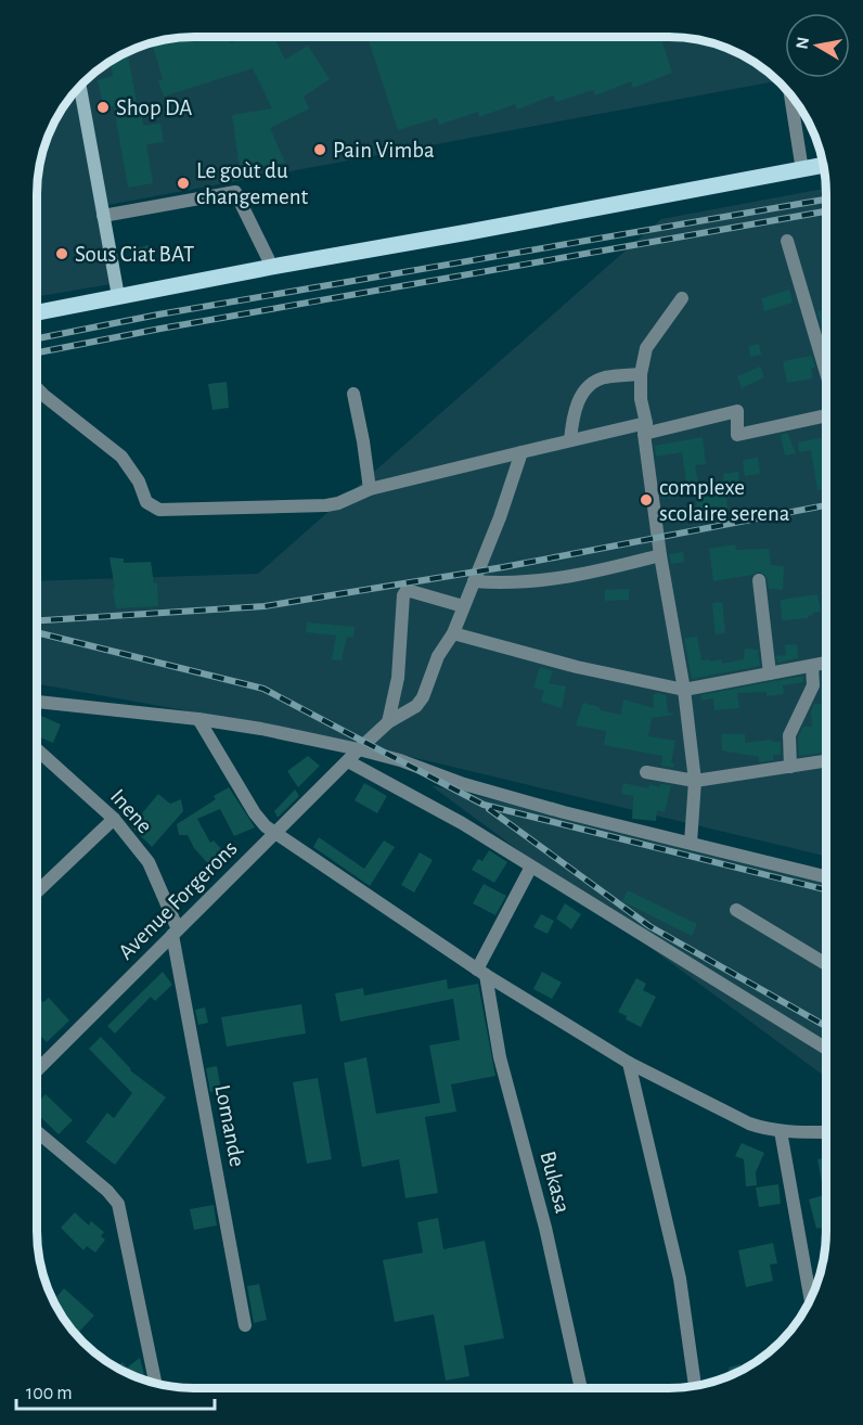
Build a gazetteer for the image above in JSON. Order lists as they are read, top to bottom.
{
  "streets": {
    "street": [
      "Inene",
      "Avenue Forgerons",
      "Lomande",
      "Bukasa"
    ]
  },
  "crossings": [
    ["Inene", "Avenue Forgerons"],
    ["Inene", "Lomande"],
    ["Avenue Forgerons", "Lomande"]
  ],
  "places": [
    "Shop DA",
    "Pain Vimba",
    "Le goùt du changement",
    "Sous Ciat BAT",
    "complexe scolaire serena"
  ],
  "scale_bar": "100 m",
  "north": "left"
}
